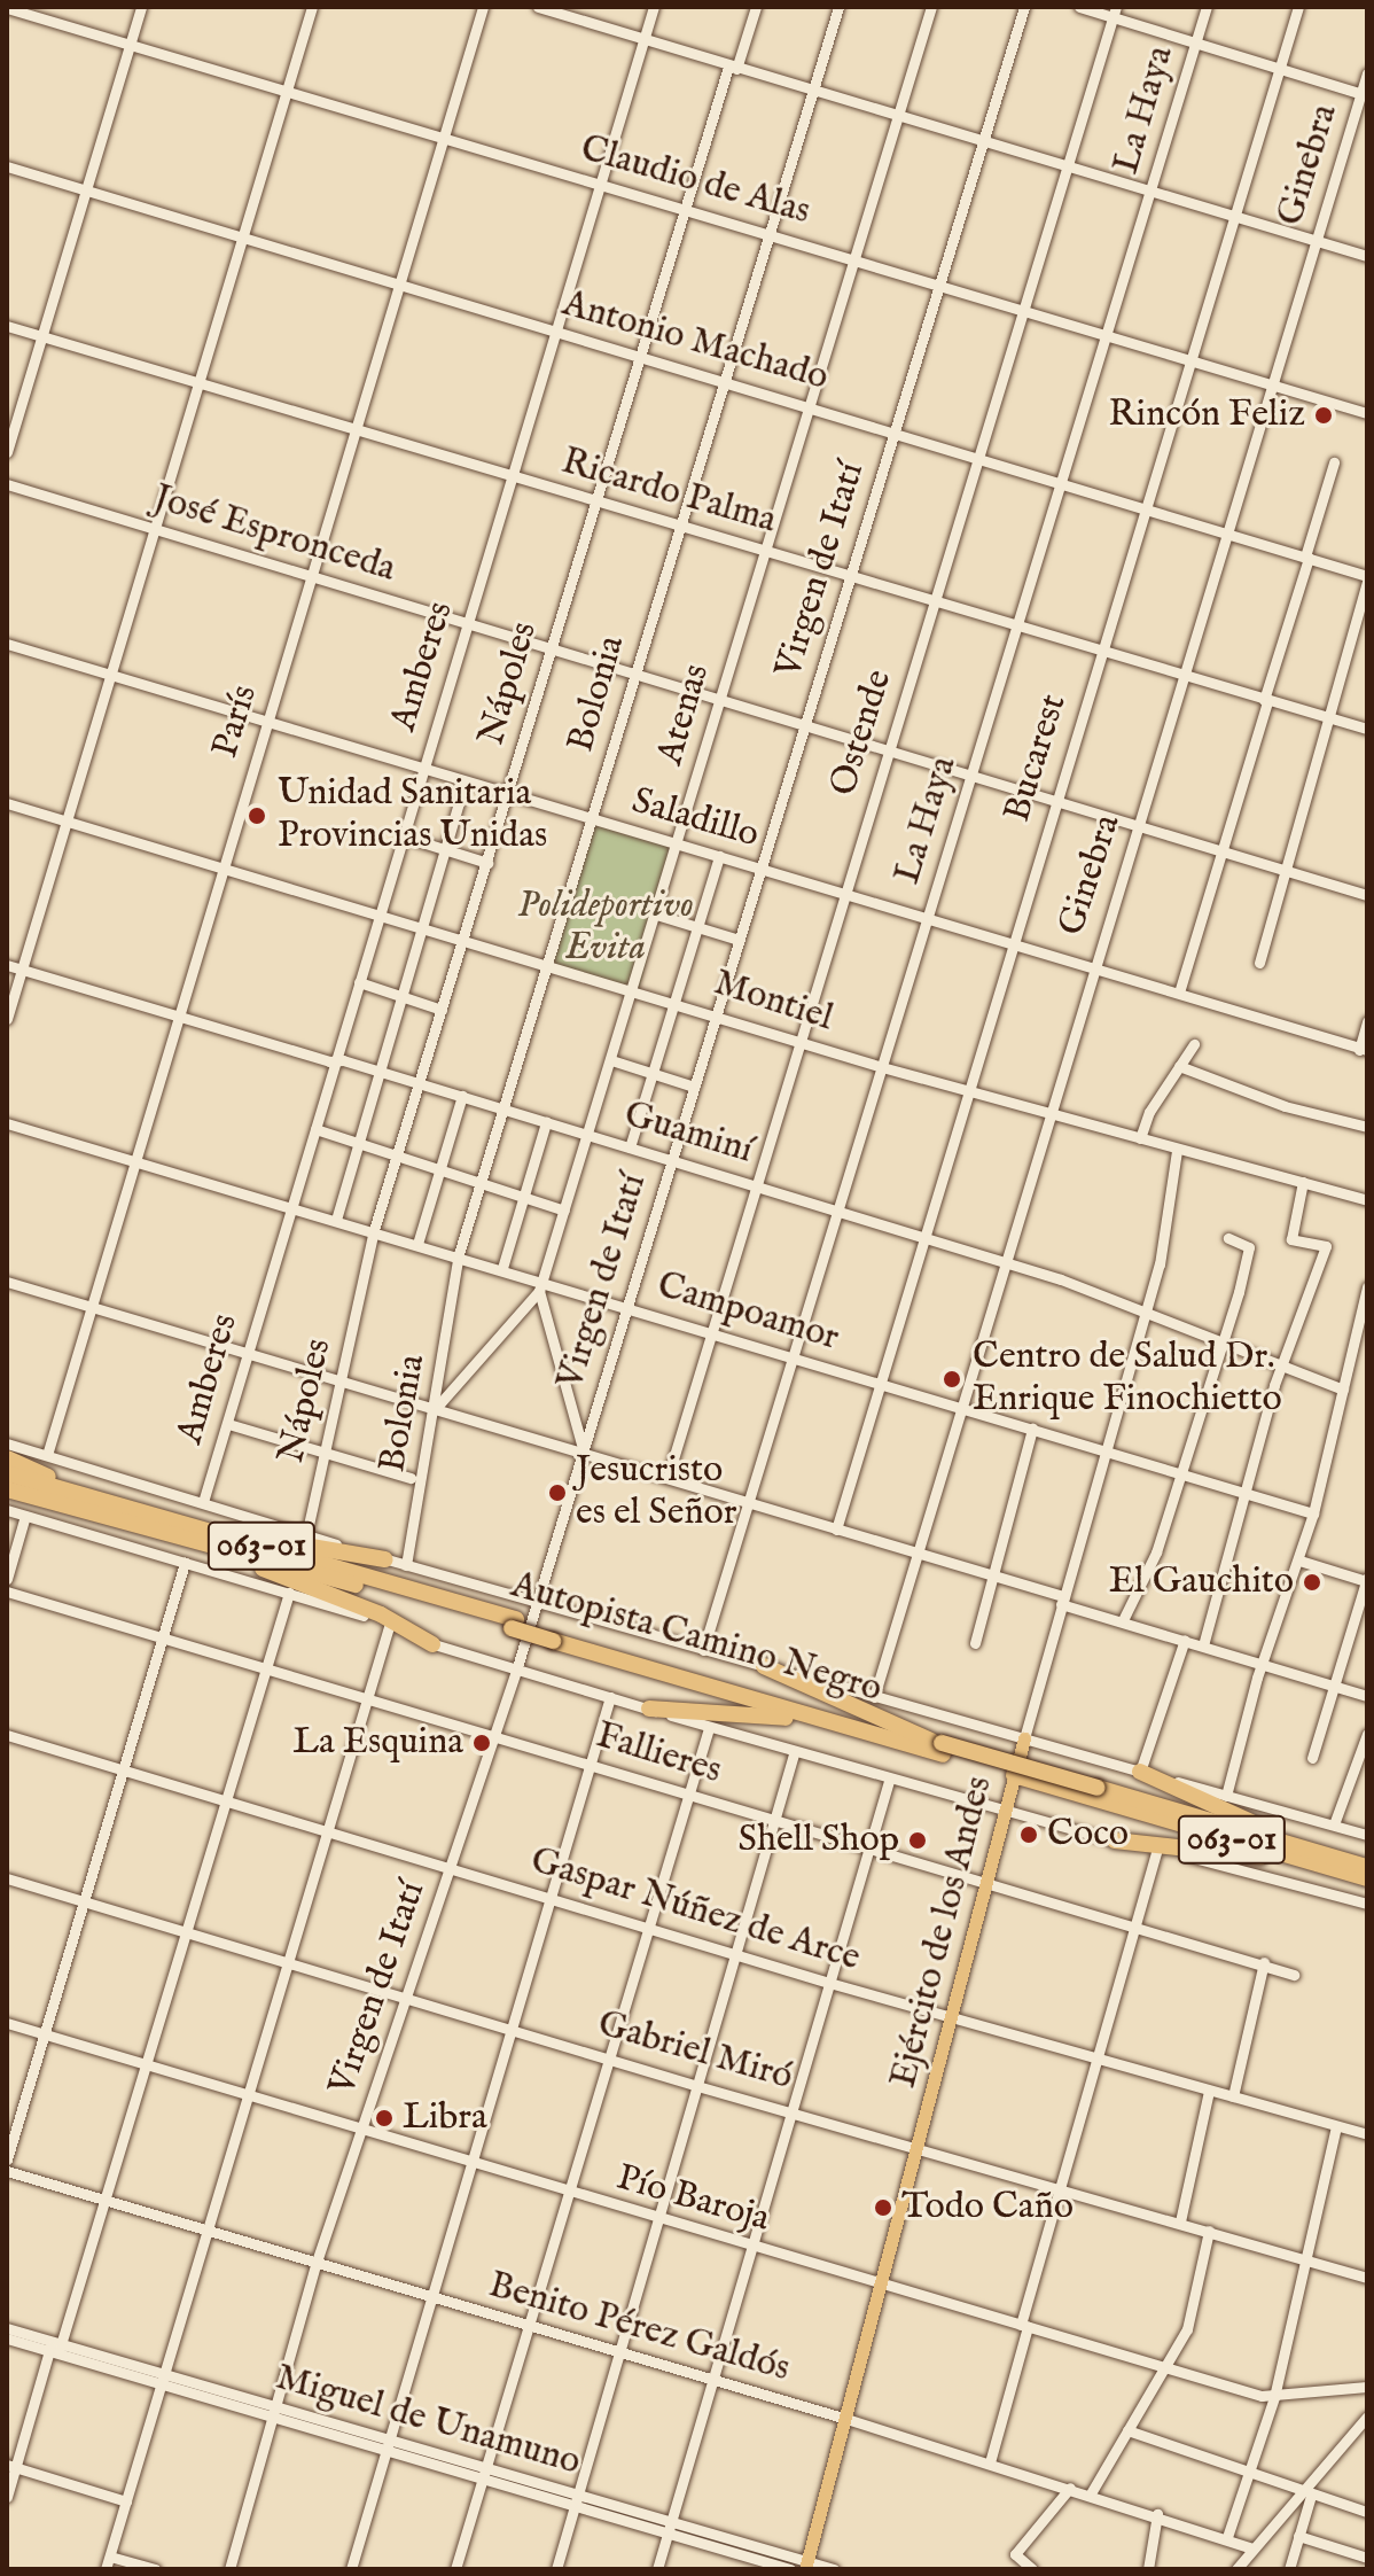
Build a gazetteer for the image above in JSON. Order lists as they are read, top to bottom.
{
  "streets": {
    "highway": ["063-01", "Autopista Camino Negro"],
    "main road": ["Ejército de los Andes"],
    "street": [
      "La Haya",
      "Ginebra",
      "Claudio de Alas",
      "Antonio Machado",
      "Ricardo Palma",
      "José Espronceda",
      "Virgen de Itatí",
      "Amberes",
      "Nápoles",
      "Bolonia",
      "Atenas",
      "París",
      "Ostende",
      "Bucarest",
      "Saladillo",
      "Montiel",
      "Guaminí",
      "Campoamor",
      "Fallieres",
      "Gaspar Núñez de Arce",
      "Gabriel Miró",
      "Pío Baroja",
      "Benito Pérez Galdós",
      "Miguel de Unamuno"
    ]
  },
  "crossings": [
    ["La Haya", "Claudio de Alas"],
    ["La Haya", "Antonio Machado"],
    ["La Haya", "Ricardo Palma"],
    ["La Haya", "José Espronceda"],
    ["La Haya", "Saladillo"],
    ["La Haya", "Montiel"],
    ["La Haya", "Guaminí"],
    ["La Haya", "Campoamor"],
    ["Ginebra", "Claudio de Alas"],
    ["Ginebra", "Antonio Machado"],
    ["Ginebra", "Ricardo Palma"],
    ["Ginebra", "José Espronceda"],
    ["Ginebra", "Saladillo"],
    ["Ginebra", "Montiel"],
    ["Ginebra", "Guaminí"],
    ["Ginebra", "Campoamor"],
    ["Claudio de Alas", "Virgen de Itatí"],
    ["Claudio de Alas", "Amberes"],
    ["Claudio de Alas", "Nápoles"],
    ["Claudio de Alas", "Bolonia"],
    ["Claudio de Alas", "Atenas"],
    ["Claudio de Alas", "París"],
    ["Claudio de Alas", "Ostende"],
    ["Claudio de Alas", "Bucarest"],
    ["Antonio Machado", "Virgen de Itatí"],
    ["Antonio Machado", "Amberes"],
    ["Antonio Machado", "Nápoles"],
    ["Antonio Machado", "Bolonia"],
    ["Antonio Machado", "Atenas"],
    ["Antonio Machado", "París"],
    ["Antonio Machado", "Ostende"],
    ["Antonio Machado", "Bucarest"],
    ["Ricardo Palma", "Virgen de Itatí"],
    ["Ricardo Palma", "Amberes"],
    ["Ricardo Palma", "Nápoles"],
    ["Ricardo Palma", "Bolonia"],
    ["Ricardo Palma", "Atenas"],
    ["Ricardo Palma", "París"],
    ["Ricardo Palma", "Ostende"],
    ["Ricardo Palma", "Bucarest"],
    ["José Espronceda", "Virgen de Itatí"],
    ["José Espronceda", "Amberes"],
    ["José Espronceda", "Nápoles"],
    ["José Espronceda", "Bolonia"],
    ["José Espronceda", "Atenas"],
    ["José Espronceda", "París"],
    ["José Espronceda", "Ostende"],
    ["José Espronceda", "Bucarest"],
    ["Virgen de Itatí", "Saladillo"],
    ["Virgen de Itatí", "Montiel"],
    ["Virgen de Itatí", "Guaminí"],
    ["Virgen de Itatí", "Campoamor"],
    ["Virgen de Itatí", "Fallieres"],
    ["Virgen de Itatí", "Gaspar Núñez de Arce"],
    ["Virgen de Itatí", "Gabriel Miró"],
    ["Virgen de Itatí", "Pío Baroja"],
    ["Virgen de Itatí", "Benito Pérez Galdós"],
    ["Virgen de Itatí", "Miguel de Unamuno"],
    ["Amberes", "Saladillo"],
    ["Amberes", "Montiel"],
    ["Amberes", "Guaminí"],
    ["Amberes", "Campoamor"],
    ["Nápoles", "Saladillo"],
    ["Nápoles", "Montiel"],
    ["Nápoles", "Guaminí"],
    ["Nápoles", "Campoamor"],
    ["Bolonia", "Atenas"],
    ["Bolonia", "Saladillo"],
    ["Bolonia", "Montiel"],
    ["Bolonia", "Guaminí"],
    ["Bolonia", "Campoamor"],
    ["Atenas", "Saladillo"],
    ["Atenas", "Montiel"],
    ["Atenas", "Guaminí"],
    ["Atenas", "Campoamor"],
    ["París", "Saladillo"],
    ["París", "Montiel"],
    ["París", "Guaminí"],
    ["París", "Campoamor"],
    ["Ostende", "Saladillo"],
    ["Ostende", "Montiel"],
    ["Ostende", "Guaminí"],
    ["Ostende", "Campoamor"],
    ["Bucarest", "Saladillo"],
    ["Bucarest", "Montiel"],
    ["Bucarest", "Guaminí"],
    ["Bucarest", "Campoamor"],
    ["Montiel", "Ejército de los Andes"],
    ["Guaminí", "Ejército de los Andes"],
    ["Campoamor", "Ejército de los Andes"],
    ["Fallieres", "Ejército de los Andes"],
    ["Gaspar Núñez de Arce", "Ejército de los Andes"],
    ["Ejército de los Andes", "Gabriel Miró"],
    ["Ejército de los Andes", "Pío Baroja"],
    ["Ejército de los Andes", "Benito Pérez Galdós"],
    ["Ejército de los Andes", "Miguel de Unamuno"]
  ],
  "parks": ["Polideportivo Evita"],
  "places": [
    "Rincón Feliz",
    "Unidad Sanitaria Provincias Unidas",
    "Centro de Salud Dr. Enrique Finochietto",
    "Jesucristo es el Señor",
    "El Gauchito",
    "La Esquina",
    "Coco",
    "Shell Shop",
    "Libra",
    "Todo Caño"
  ]
}
